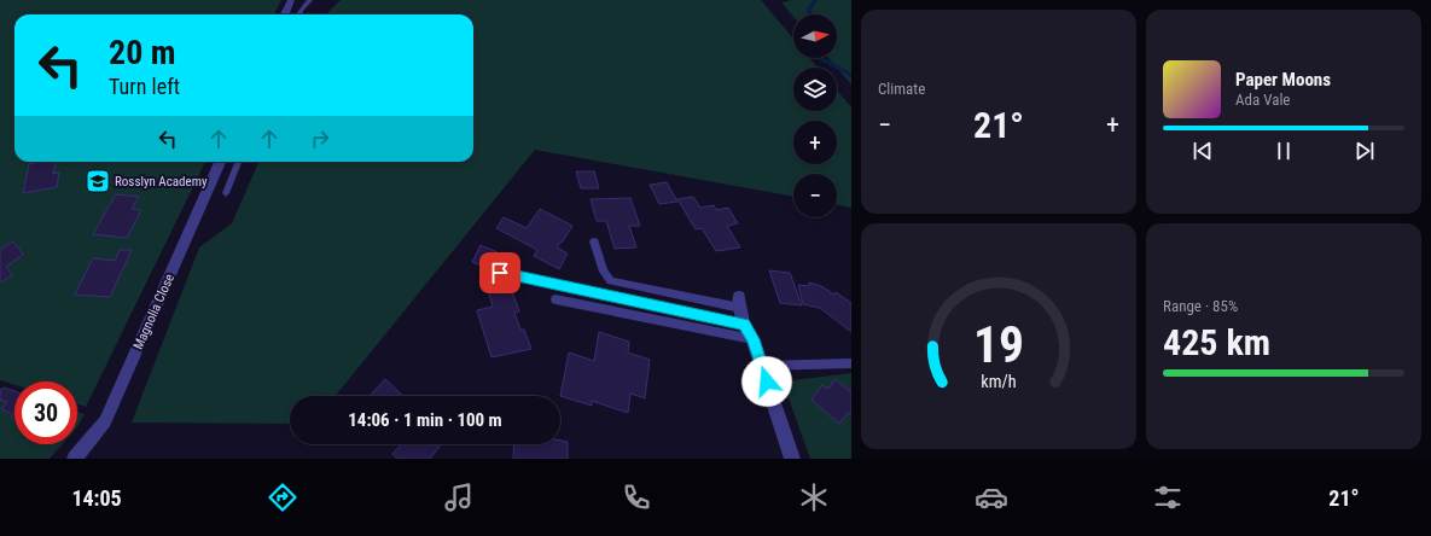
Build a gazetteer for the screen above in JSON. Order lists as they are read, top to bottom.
{
  "streets": {
    "street": ["Magnolia Close"]
  },
  "places": {
    "school or university": ["Rosslyn Academy"]
  },
  "north": "right",
  "page": {
    "tile": [
      "Climate",
      ["Range · 85%", "425 km"]
    ],
    "map_buttons": ["+", "−"],
    "turn": ["20 m", "Turn left"],
    "song": ["Paper Moons", "Ada Vale"],
    "heat": ["−", "21°", "+"],
    "limit": "30",
    "trip": "14:06 · 1 min · 100 m",
    "tabs": ["14:05", "21°"],
    "gauge": ["19", "km/h"]
  }
}
